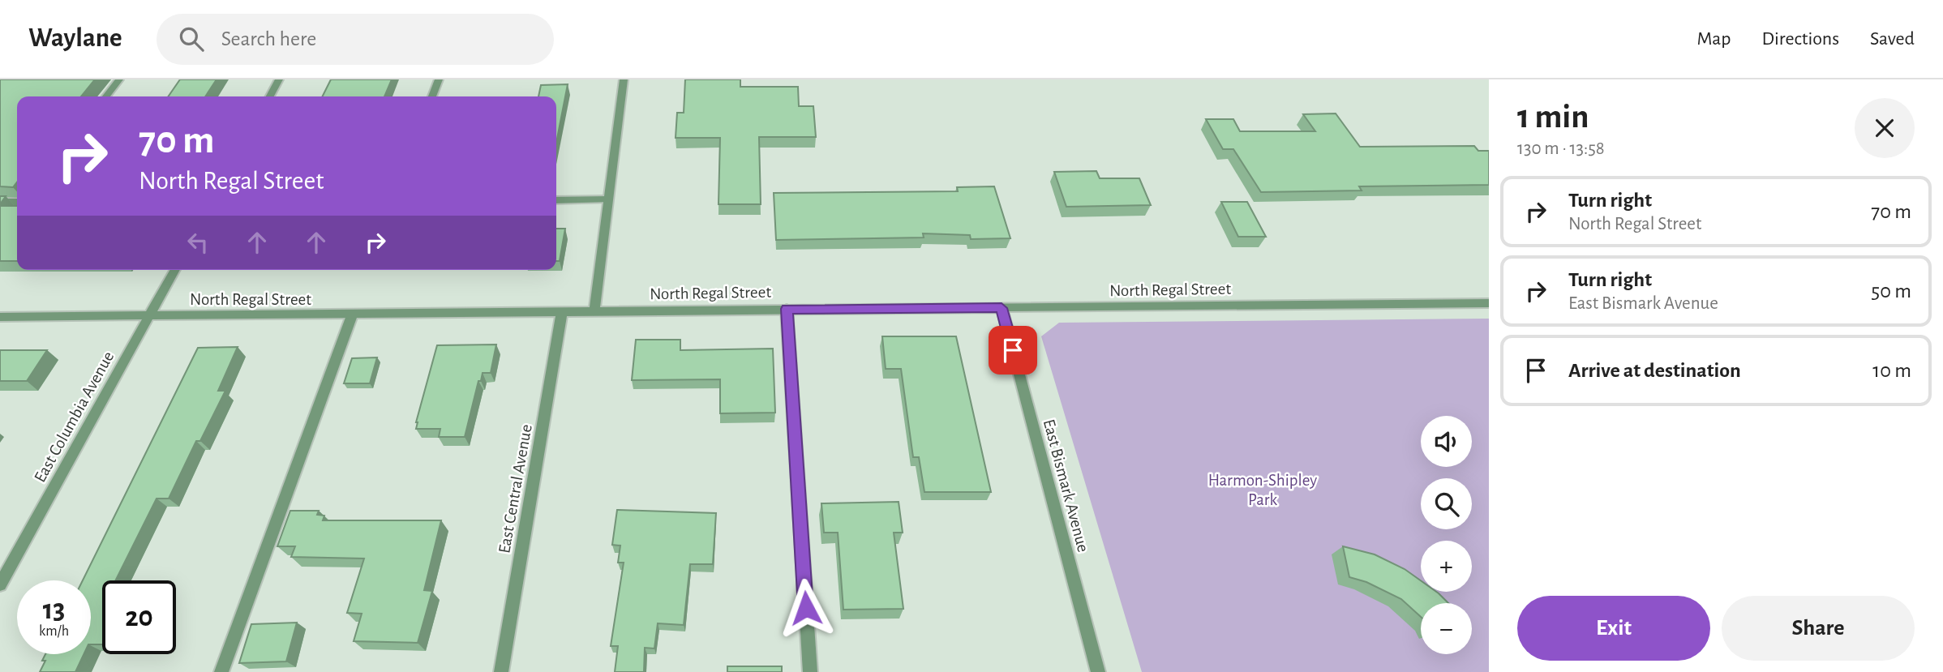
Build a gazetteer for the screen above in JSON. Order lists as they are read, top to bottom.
{
  "streets": {
    "street": [
      "North Regal Street",
      "East Columbia Avenue",
      "East Bismark Avenue",
      "East Central Avenue"
    ]
  },
  "crossings": [
    ["North Regal Street", "East Columbia Avenue"],
    ["North Regal Street", "East Bismark Avenue"],
    ["North Regal Street", "East Central Avenue"]
  ],
  "parks": ["Harmon-Shipley Park"],
  "page": {
    "header": "Waylane",
    "search": "Search here",
    "nav": ["Map", "Directions", "Saved"],
    "heading": ["1 min", "130 m · 13:58"],
    "turn": ["70 m", "North Regal Street"],
    "list": [
      {
        "name": "Turn right",
        "note": "North Regal Street",
        "value": "70 m"
      },
      {
        "name": "Turn right",
        "note": "East Bismark Avenue",
        "value": "50 m"
      },
      {
        "name": "Arrive at destination",
        "value": "10 m"
      }
    ],
    "map_buttons": ["+", "−"],
    "speed": "13 km/h",
    "limit": "20",
    "buttons": ["Exit", "Share"]
  }
}
